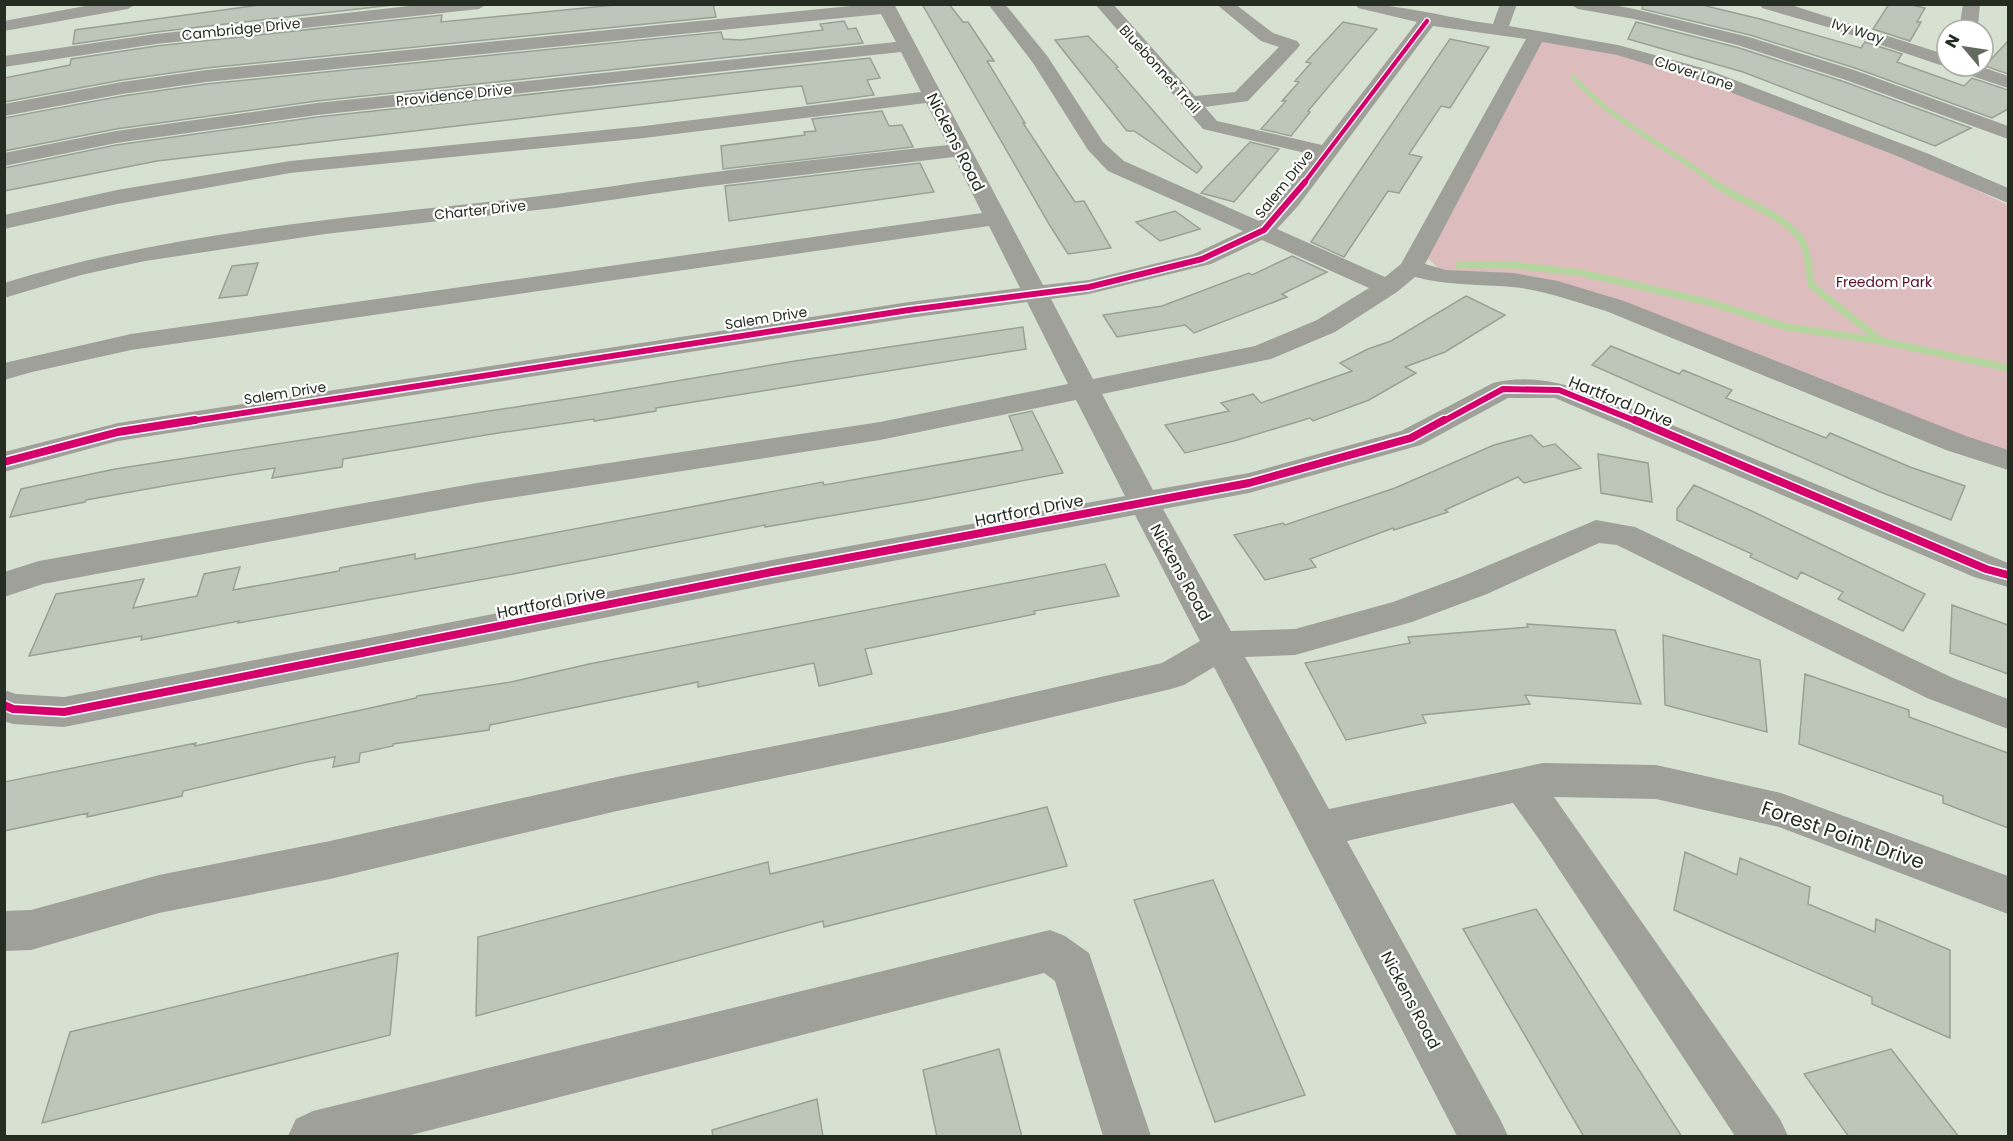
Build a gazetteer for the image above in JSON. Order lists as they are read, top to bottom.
{
  "streets": {
    "street": [
      "Cambridge Drive",
      "Ivy Way",
      "Bluebonnet Trail",
      "Clover Lane",
      "Providence Drive",
      "Nickens Road",
      "Salem Drive",
      "Charter Drive",
      "Hartford Drive",
      "Forest Point Drive"
    ]
  },
  "crossings": [
    ["Bluebonnet Trail", "Salem Drive"],
    ["Clover Lane", "Salem Drive"],
    ["Providence Drive", "Nickens Road"],
    ["Nickens Road", "Salem Drive"],
    ["Nickens Road", "Charter Drive"],
    ["Nickens Road", "Hartford Drive"],
    ["Nickens Road", "Forest Point Drive"]
  ],
  "parks": ["Freedom Park"],
  "north": "top left"
}
